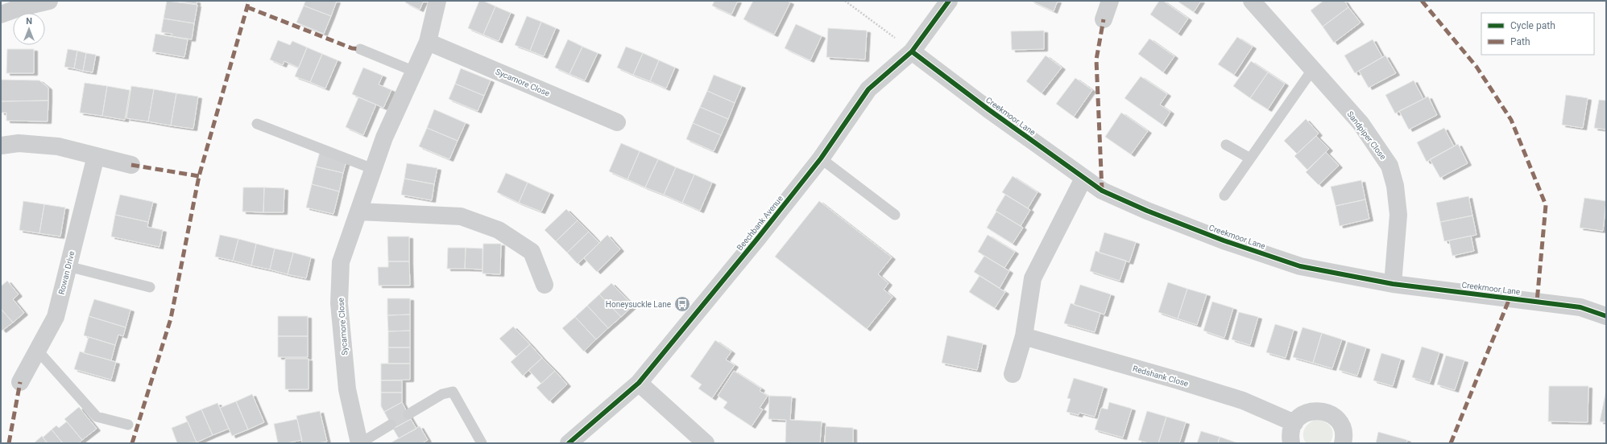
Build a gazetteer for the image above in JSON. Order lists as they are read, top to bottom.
{
  "streets": {
    "street": [
      "Sycamore Close",
      "Creekmoor Lane",
      "Sandpiper Close",
      "Beechbank Avenue",
      "Rowan Drive",
      "Redshank Close"
    ]
  },
  "crossings": [
    ["Creekmoor Lane", "Sandpiper Close"],
    ["Creekmoor Lane", "Beechbank Avenue"]
  ],
  "places": {
    "bus stop": ["Honeysuckle Lane"]
  },
  "legend": ["Cycle path", "Path"],
  "north": "top"
}
